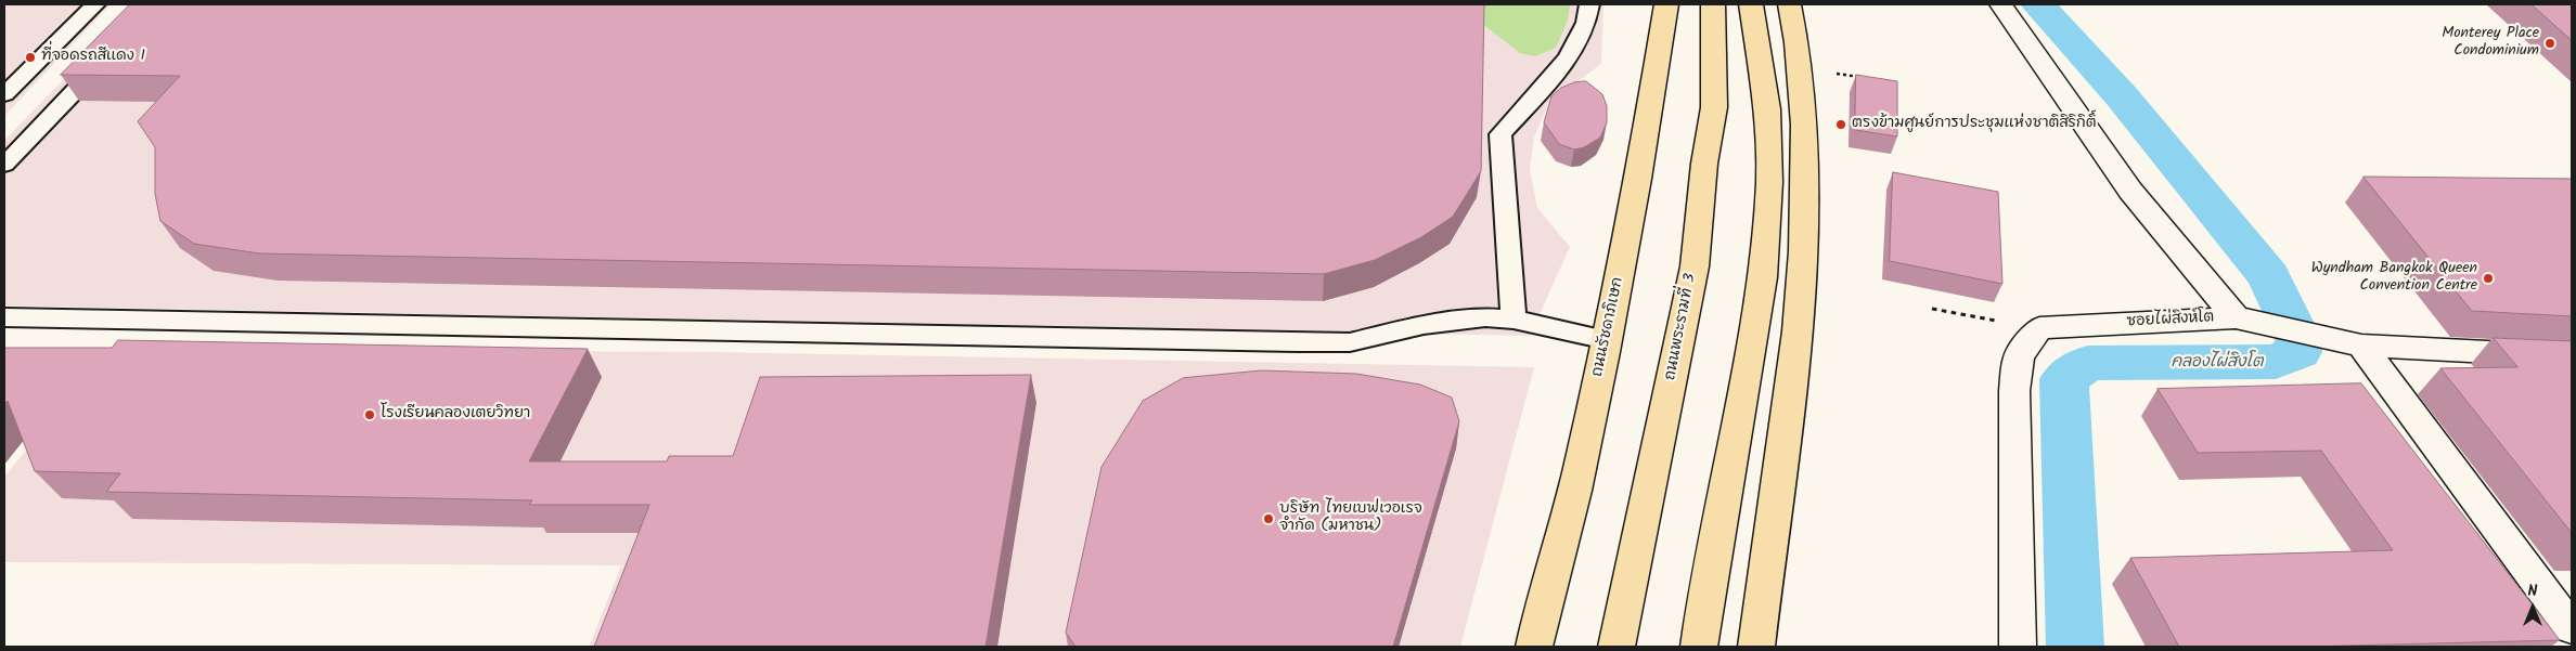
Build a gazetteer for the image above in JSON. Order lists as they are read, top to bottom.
{
  "streets": {
    "main road": ["ถนนรัชดาภิเษก", "ถนนพระรามที่ 3"],
    "street": ["ซอยไผ่สิงห์โต"]
  },
  "water": ["คลองไผ่สิงโต"],
  "places": [
    "Monterey Place Condominium",
    "ที่จอดรถสีแดง 1",
    "ตรงข้ามศูนย์การประชุมแห่งชาติสิริกิติ์",
    "Wyndham Bangkok Queen Convention Centre",
    "โรงเรียนคลองเตยวิทยา",
    "บริษัท ไทยเบฟเวอเรจ จำกัด (มหาชน)"
  ],
  "north": "top"
}
